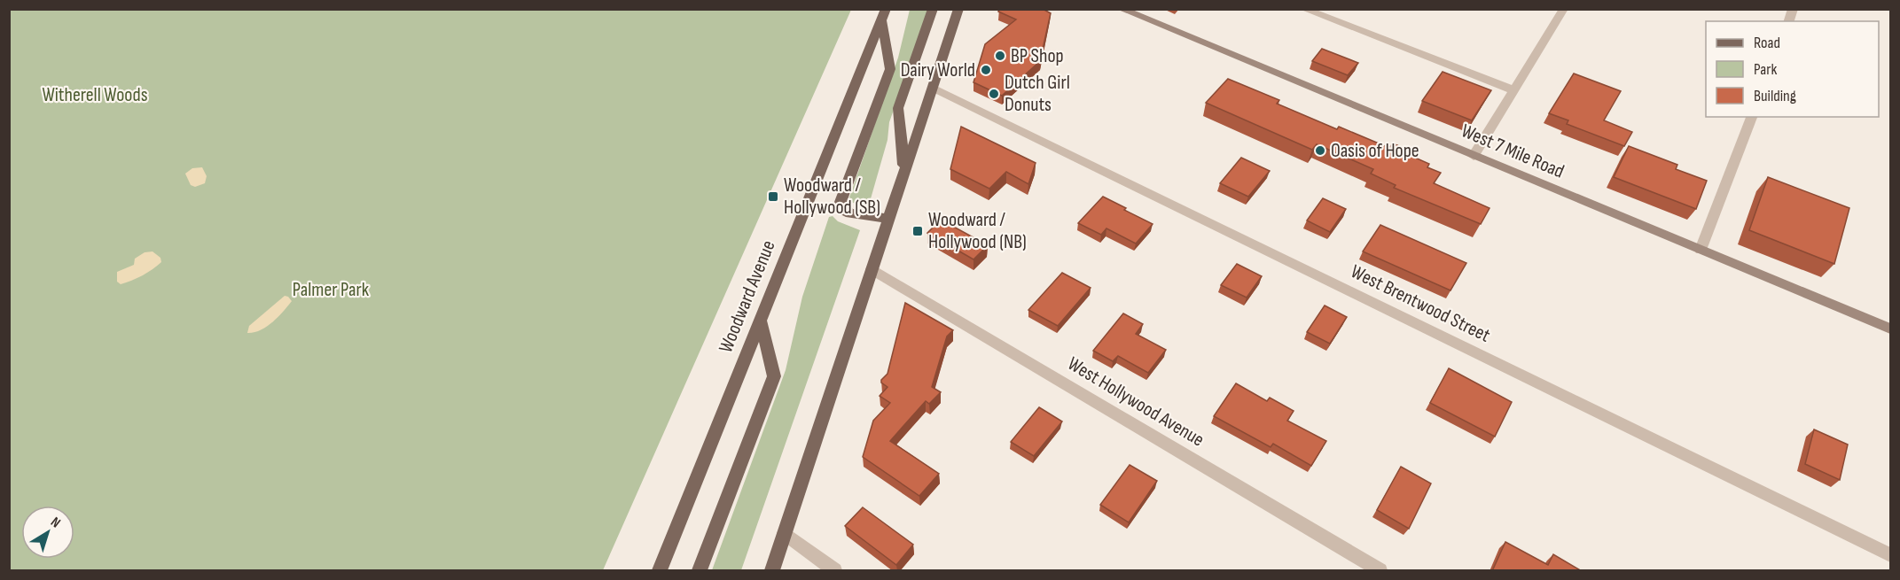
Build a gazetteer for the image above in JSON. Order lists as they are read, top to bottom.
{
  "streets": {
    "main road": ["West 7 Mile Road", "Woodward Avenue"],
    "street": ["West Brentwood Street", "West Hollywood Avenue"]
  },
  "parks": ["Witherell Woods", "Palmer Park"],
  "places": {
    "other": [
      "BP Shop",
      "Dairy World",
      "Dutch Girl Donuts",
      "Oasis of Hope"
    ],
    "transit": ["Woodward / Hollywood (SB)", "Woodward / Hollywood (NB)"]
  },
  "legend": ["Road", "Park", "Building"],
  "north": "top right"
}
